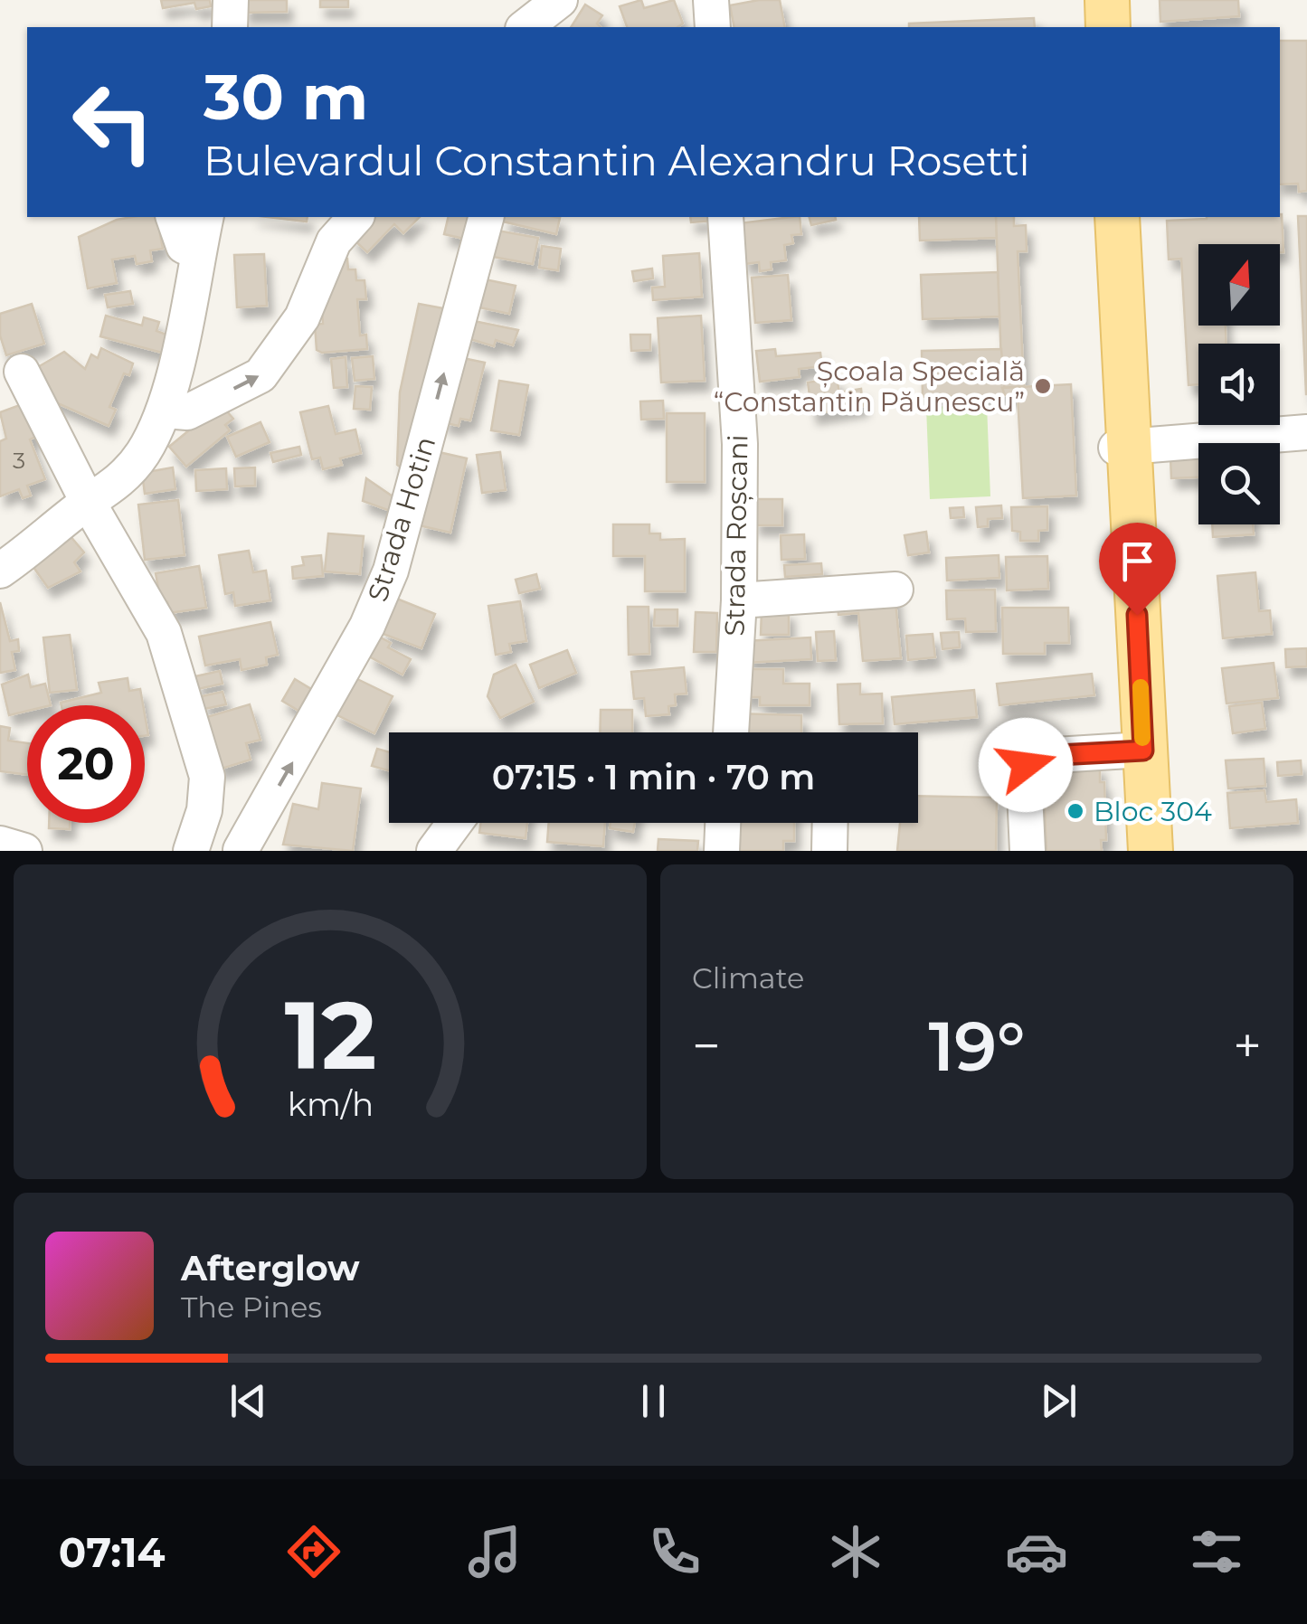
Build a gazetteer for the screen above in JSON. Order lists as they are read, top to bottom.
{
  "streets": {
    "street": ["Strada Hotin", "Strada Roșcani"]
  },
  "places": ["Școala Specială “Constantin Păunescu”", "Bloc 304"],
  "house_numbers": ["3"],
  "north": "top",
  "page": {
    "turn": ["30 m", "Bulevardul Constantin Alexandru Rosetti"],
    "limit": "20",
    "trip": "07:15 · 1 min · 70 m",
    "tile": "Climate",
    "heat": ["−", "19°", "+"],
    "song": ["Afterglow", "The Pines"],
    "tabs": "07:14",
    "gauge": ["12", "km/h"]
  }
}
